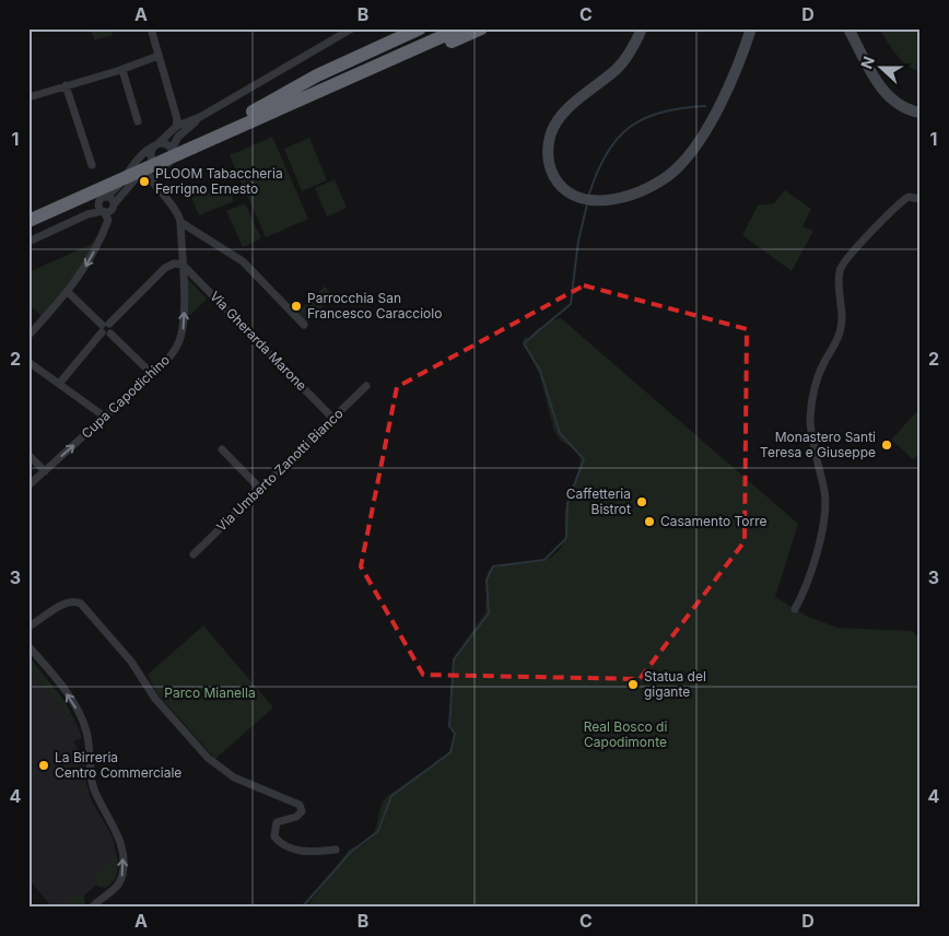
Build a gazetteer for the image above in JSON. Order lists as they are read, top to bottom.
{
  "streets": {
    "street": ["Via Gherarda Marone", "Cupa Capodichino", "Via Umberto Zanotti Bianco"]
  },
  "crossings": [
    ["Via Gherarda Marone", "Cupa Capodichino"],
    ["Via Gherarda Marone", "Via Umberto Zanotti Bianco"]
  ],
  "parks": ["Parco Mianella", "Real Bosco di Capodimonte"],
  "places": [
    "PLOOM Tabaccheria Ferrigno Ernesto",
    "Parrocchia San Francesco Caracciolo",
    "Monastero Santi Teresa e Giuseppe",
    "Caffetteria Bistrot",
    "Casamento Torre",
    "Statua del gigante",
    "La Birreria Centro Commerciale"
  ],
  "north": "left",
  "grid": {
    "columns": [
      "A",
      "B",
      "C",
      "D"
    ],
    "rows": [
      "1",
      "2",
      "3",
      "4"
    ]
  }
}
